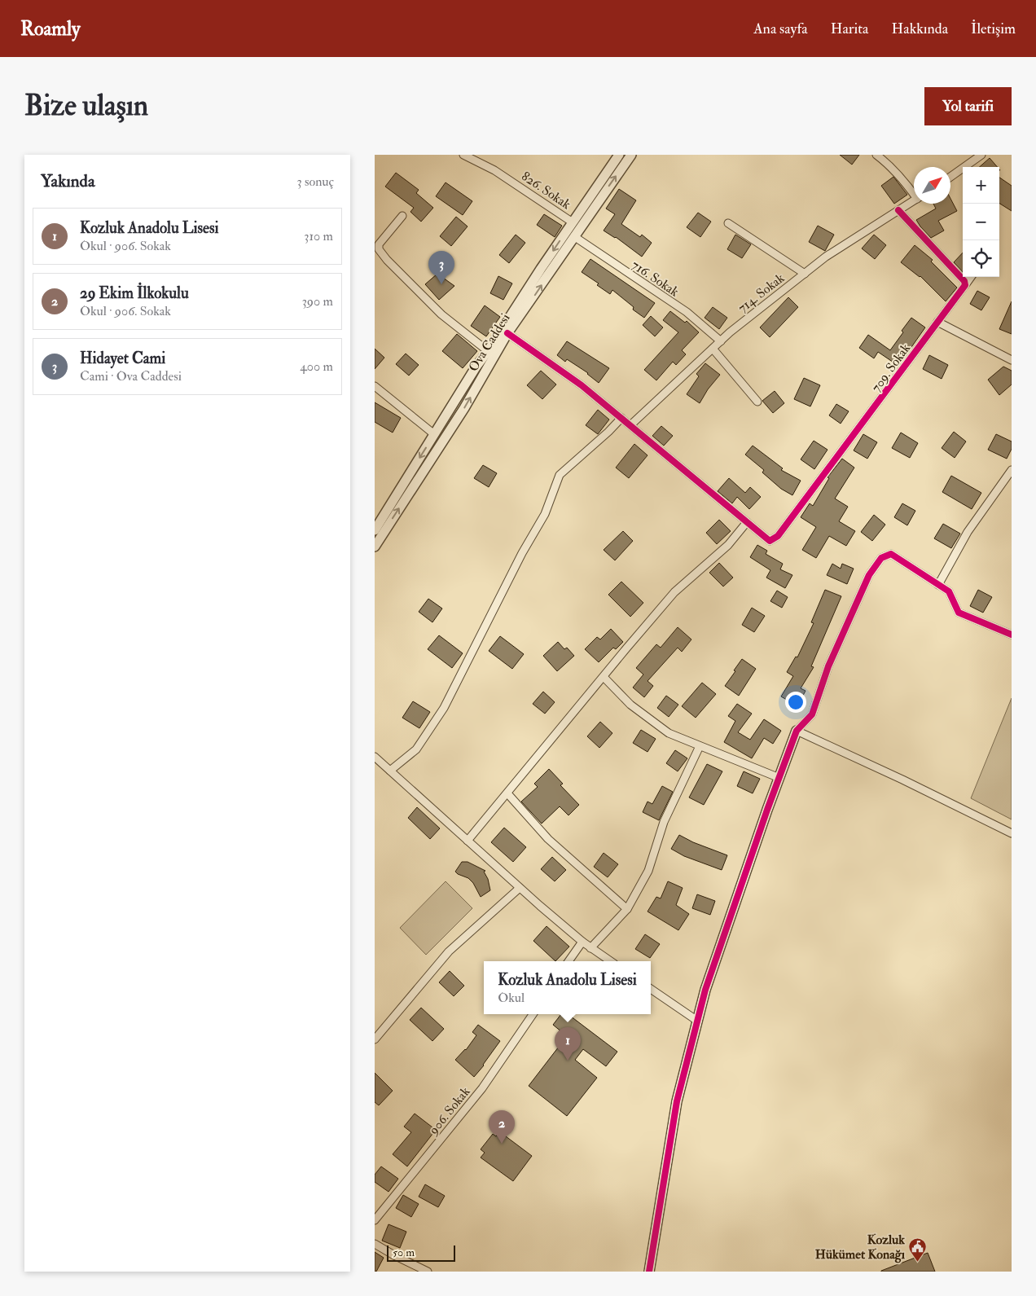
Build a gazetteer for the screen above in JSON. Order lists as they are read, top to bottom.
{
  "streets": {
    "street": [
      "826. Sokak",
      "716. Sokak",
      "714. Sokak",
      "Ova Caddesi",
      "709. Sokak",
      "906. Sokak"
    ]
  },
  "crossings": [
    ["826. Sokak", "Ova Caddesi"],
    ["716. Sokak", "714. Sokak"],
    ["716. Sokak", "Ova Caddesi"]
  ],
  "places": {
    "public building": ["Kozluk Hükümet Konağı"]
  },
  "scale_bar": "50 m",
  "north": "top right",
  "page": {
    "header": "Roamly",
    "nav": [
      "Ana sayfa",
      "Harita",
      "Hakkında",
      "İletişim"
    ],
    "buttons": "Yol tarifi",
    "title": "Bize ulaşın",
    "heading": ["Yakında", "3 sonuç"],
    "map_buttons": ["+", "−"],
    "list": [
      {
        "mark": "1",
        "name": "Kozluk Anadolu Lisesi",
        "note": "Okul · 906. Sokak",
        "value": "310 m"
      },
      {
        "mark": "2",
        "name": "29 Ekim İlkokulu",
        "note": "Okul · 906. Sokak",
        "value": "390 m"
      },
      {
        "mark": "3",
        "name": "Hidayet Cami",
        "note": "Cami · Ova Caddesi",
        "value": "400 m"
      }
    ],
    "pins": ["3", "1", "2"],
    "popup": ["Kozluk Anadolu Lisesi", "Okul"],
    "scale": "50 m"
  }
}
